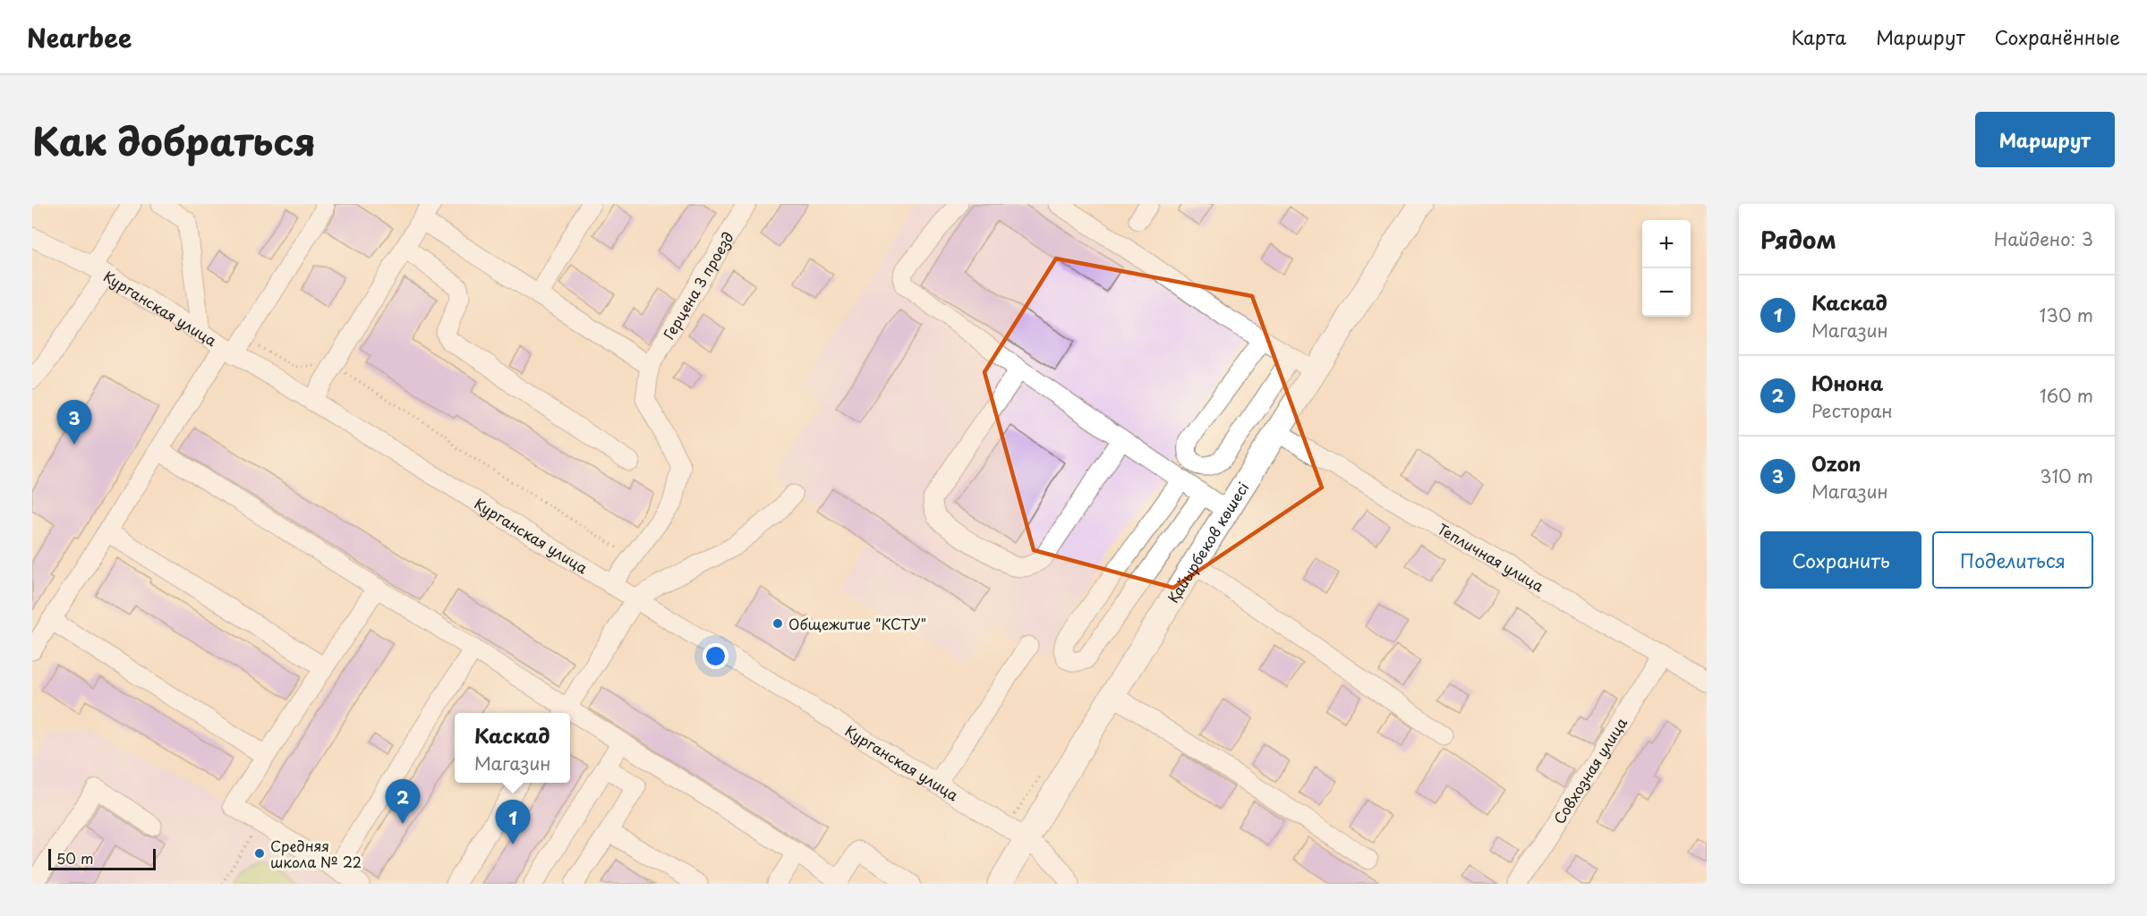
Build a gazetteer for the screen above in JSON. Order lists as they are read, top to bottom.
{
  "streets": {
    "main road": ["Қайырбеков көшесі"],
    "street": [
      "Герцена 3 проезд",
      "Курганская улица",
      "Тепличная улица",
      "Совхозная улица"
    ]
  },
  "crossings": [
    ["Курганская улица", "Қайырбеков көшесі"],
    ["Қайырбеков көшесі", "Тепличная улица"],
    ["Тепличная улица", "Совхозная улица"]
  ],
  "places": ["Общежитие \"КСТУ\"", "Средняя школа № 22"],
  "scale_bar": "50 m",
  "page": {
    "header": "Nearbee",
    "nav": ["Карта", "Маршрут", "Сохранённые"],
    "title": "Как добраться",
    "buttons": [
      "Маршрут",
      ["Сохранить", "Поделиться"]
    ],
    "heading": ["Рядом", "Найдено: 3"],
    "map_buttons": ["+", "−"],
    "list": [
      {
        "mark": "1",
        "name": "Каскад",
        "note": "Магазин",
        "value": "130 m"
      },
      {
        "mark": "2",
        "name": "Юнона",
        "note": "Ресторан",
        "value": "160 m"
      },
      {
        "mark": "3",
        "name": "Ozon",
        "note": "Магазин",
        "value": "310 m"
      }
    ],
    "pins": ["3", "2", "1"],
    "popup": ["Каскад", "Магазин"],
    "scale": "50 m"
  }
}
